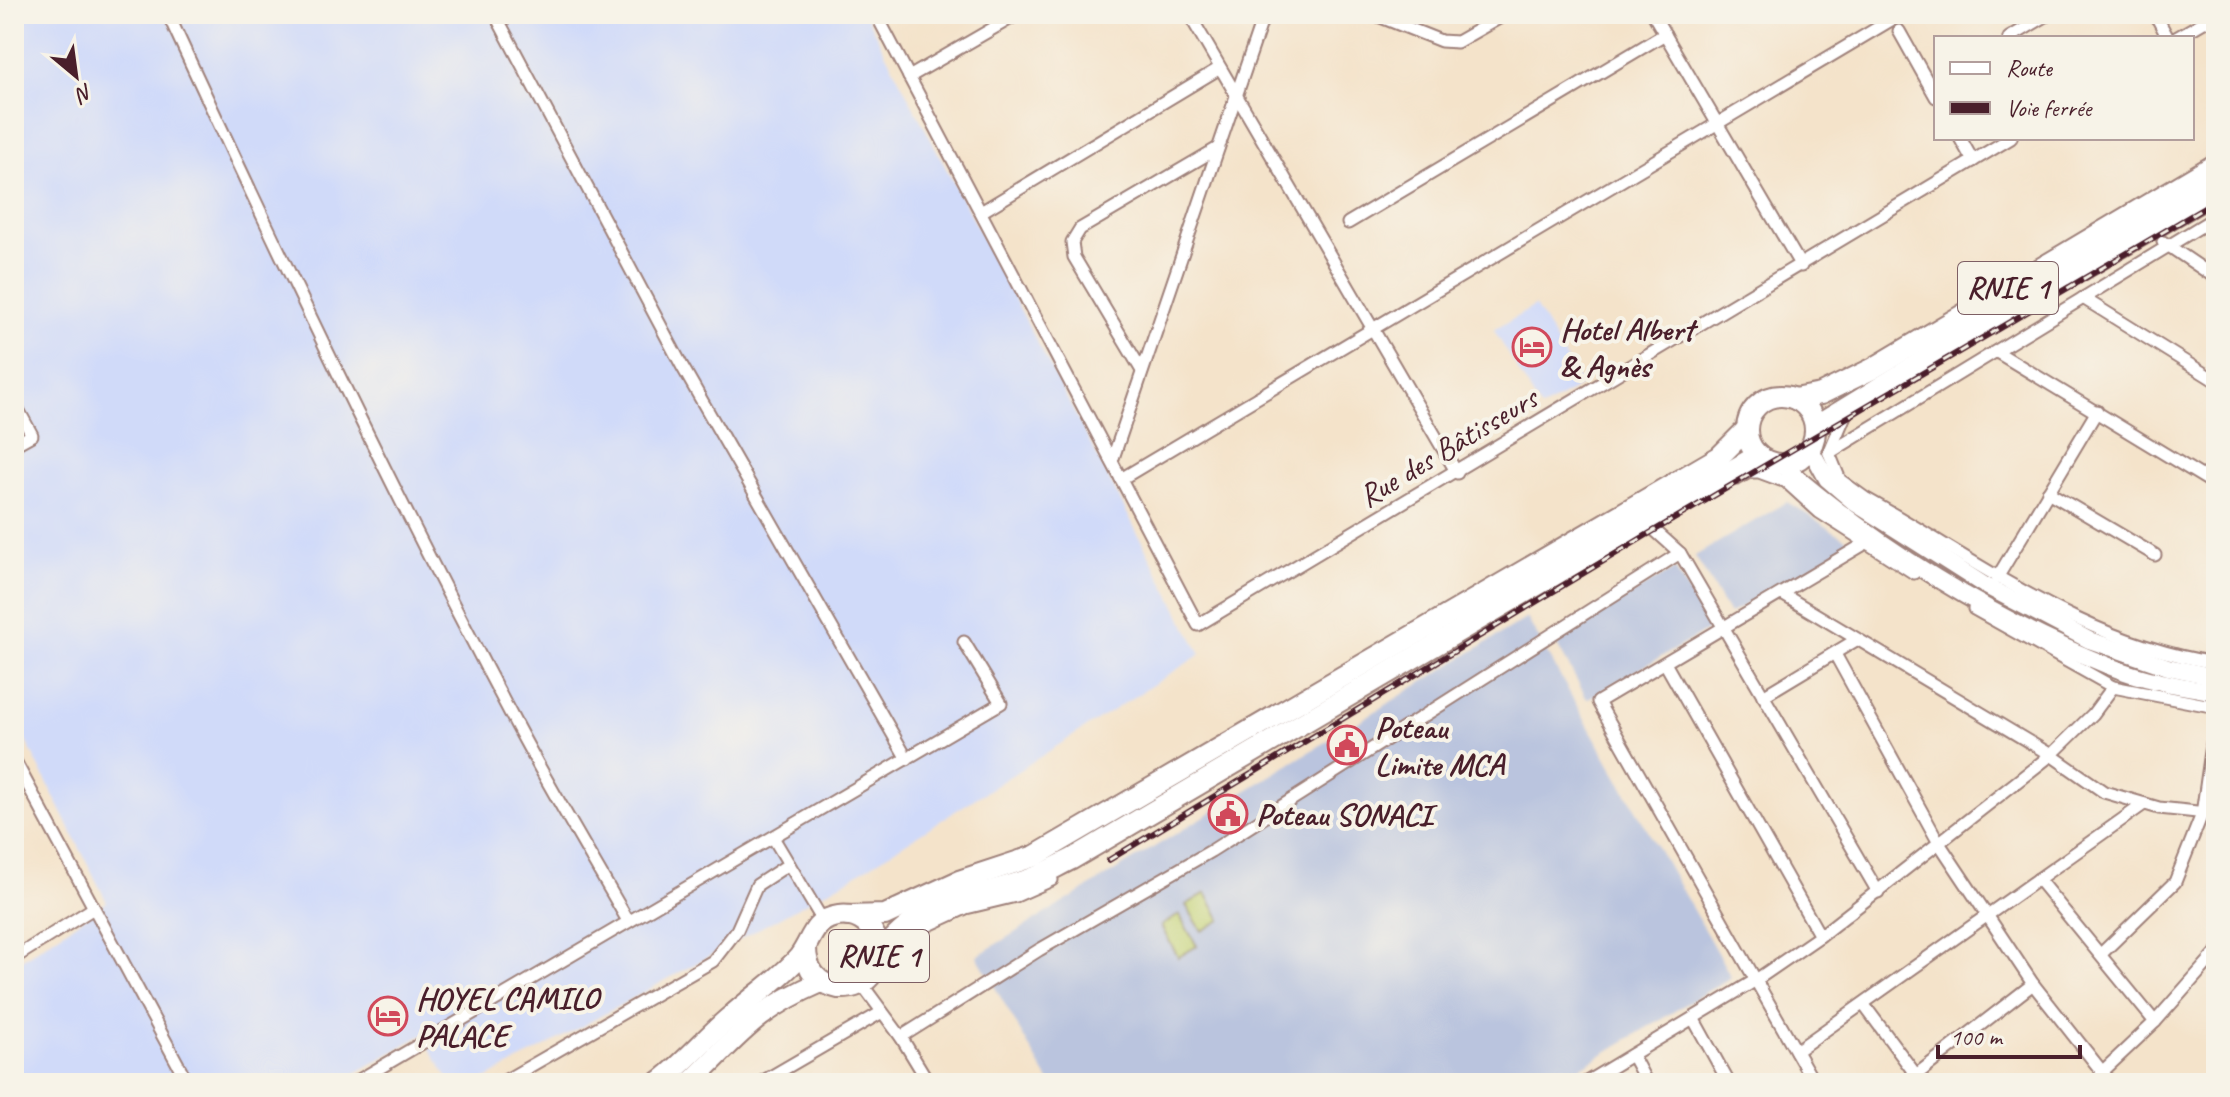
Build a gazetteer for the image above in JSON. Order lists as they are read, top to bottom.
{
  "streets": {
    "highway": ["RNIE 1"],
    "street": ["Rue des Bâtisseurs"]
  },
  "places": {
    "hotel": ["Hotel Albert & Agnès", "HOYEL CAMILO PALACE"],
    "public building": ["Poteau Limite MCA", "Poteau SONACI"]
  },
  "legend": ["Route", "Voie ferrée"],
  "scale_bar": "100 m",
  "north": "bottom right"
}
